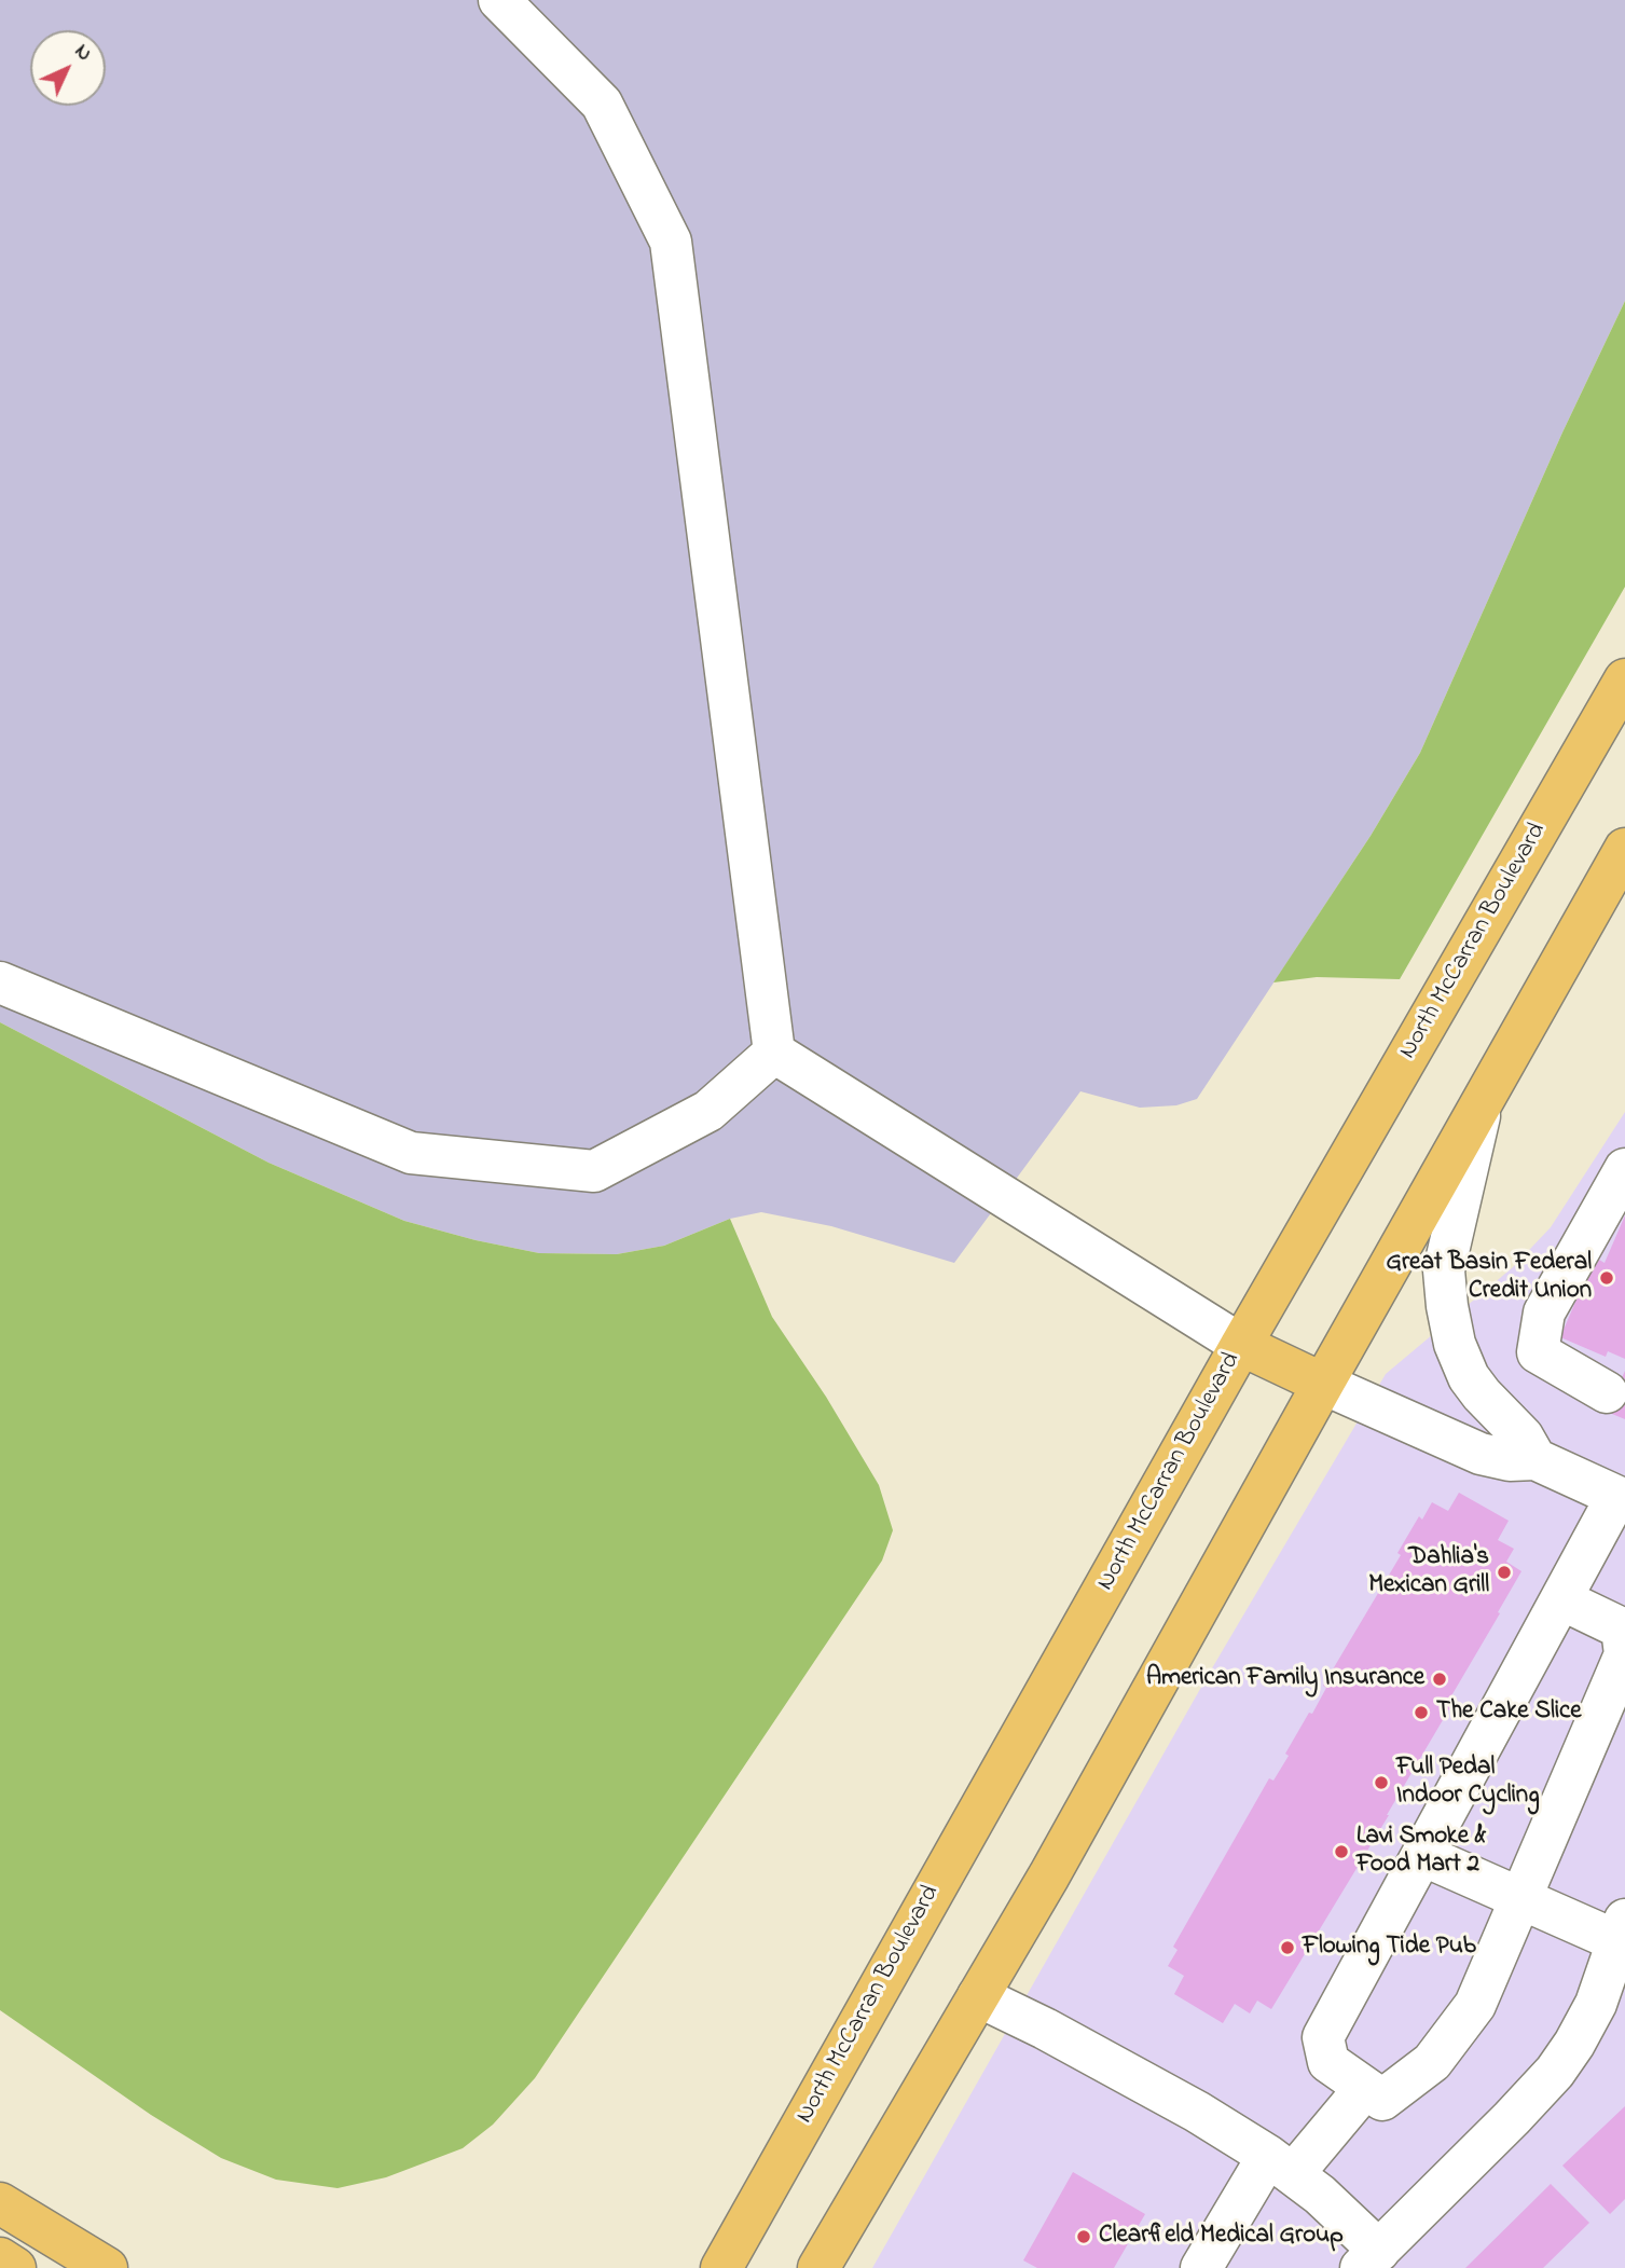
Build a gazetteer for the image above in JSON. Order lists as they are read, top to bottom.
{
  "streets": {
    "main road": ["North McCarran Boulevard"]
  },
  "places": [
    "Great Basin Federal Credit Union",
    "Dahlia's Mexican Grill",
    "American Family Insurance",
    "The Cake Slice",
    "Full Pedal Indoor Cycling",
    "Lavi Smoke & Food Mart 2",
    "Flowing Tide Pub",
    "Clearfield Medical Group"
  ],
  "north": "top right"
}
